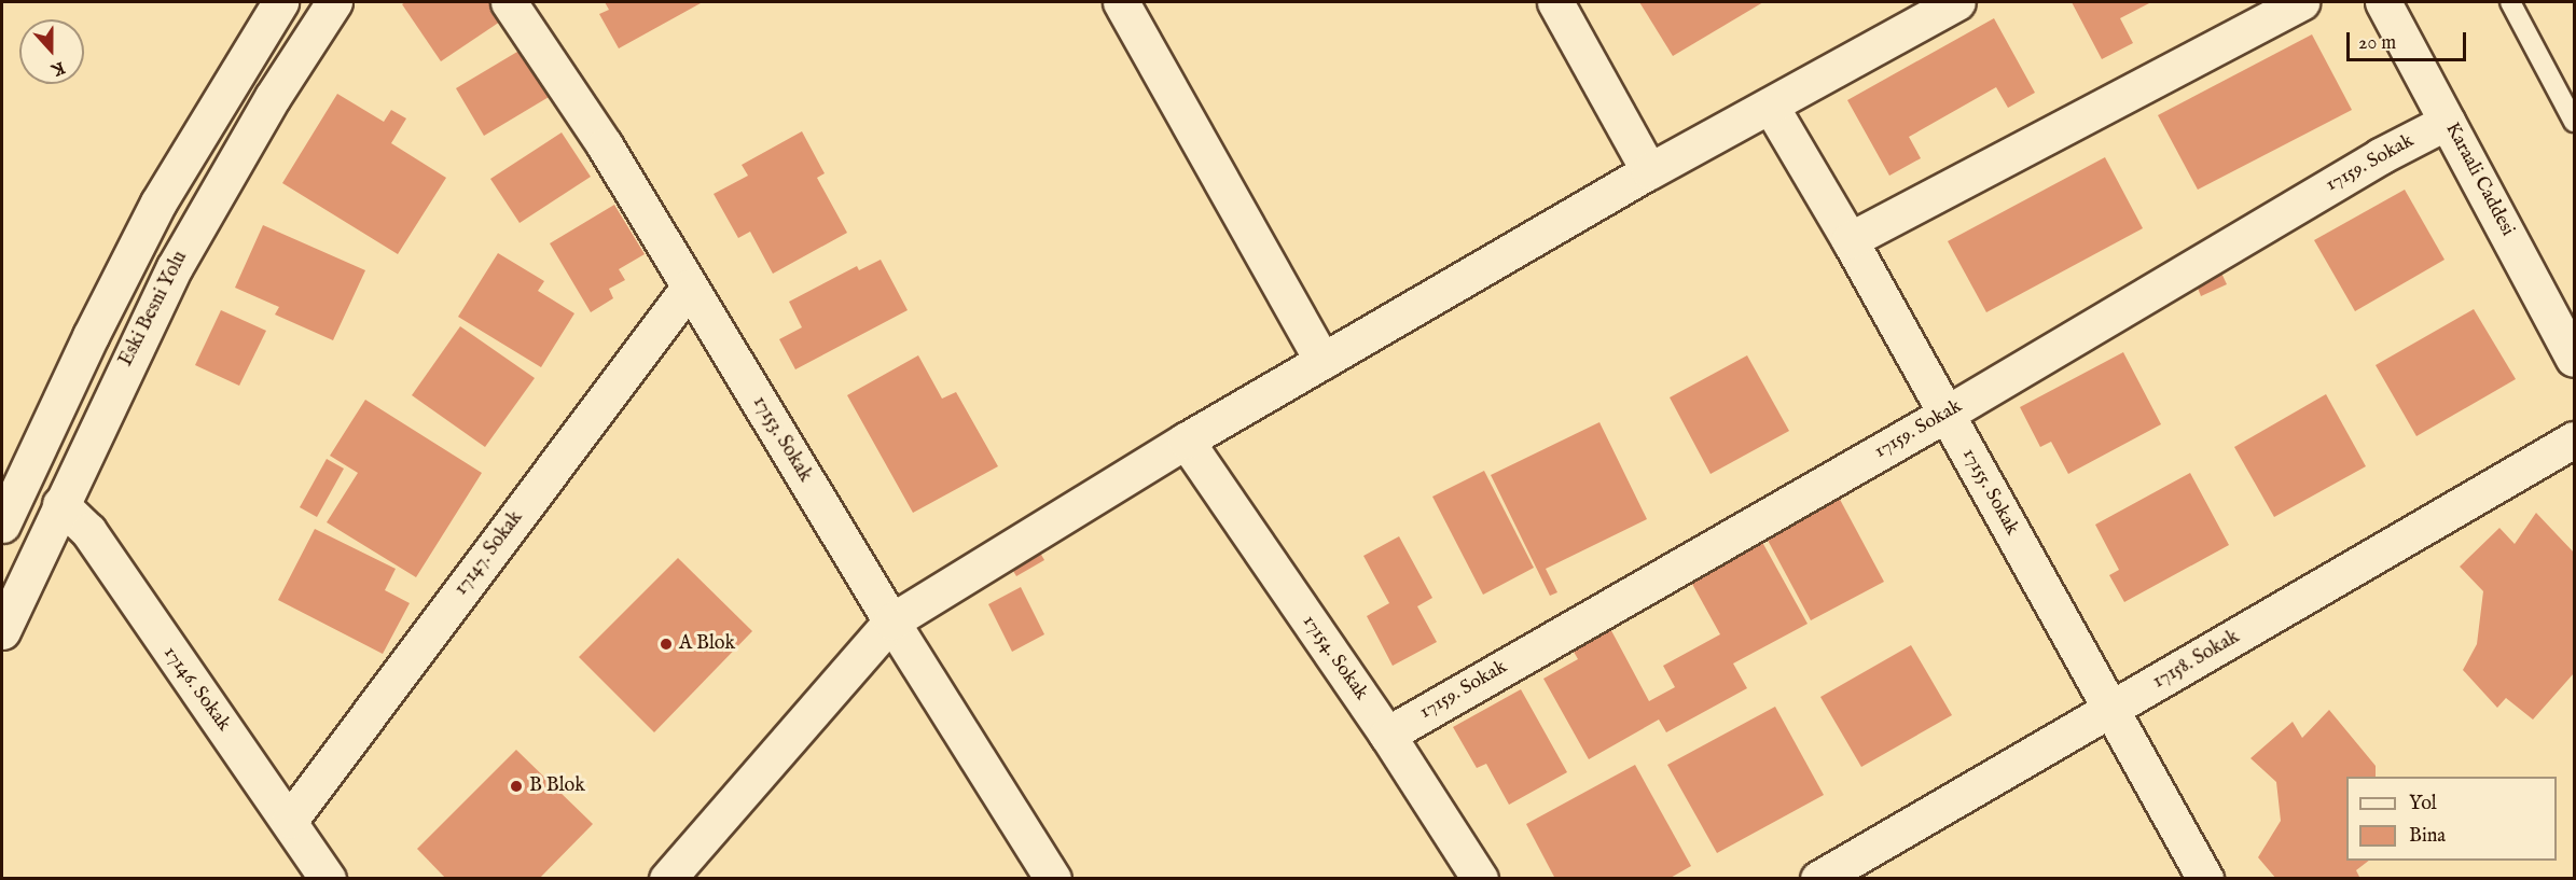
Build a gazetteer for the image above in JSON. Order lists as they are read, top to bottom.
{
  "streets": {
    "street": [
      "17159. Sokak",
      "Karaali Caddesi",
      "Eski Besni Yolu",
      "17153. Sokak",
      "17155. Sokak",
      "17147. Sokak",
      "17154. Sokak",
      "17158. Sokak",
      "17146. Sokak"
    ]
  },
  "crossings": [
    ["17159. Sokak", "Karaali Caddesi"],
    ["17159. Sokak", "17155. Sokak"],
    ["17159. Sokak", "17154. Sokak"],
    ["Eski Besni Yolu", "17146. Sokak"],
    ["17153. Sokak", "17147. Sokak"],
    ["17155. Sokak", "17158. Sokak"],
    ["17147. Sokak", "17146. Sokak"]
  ],
  "places": ["A Blok", "B Blok"],
  "legend": ["Yol", "Bina"],
  "scale_bar": "20 m",
  "north": "bottom"
}
